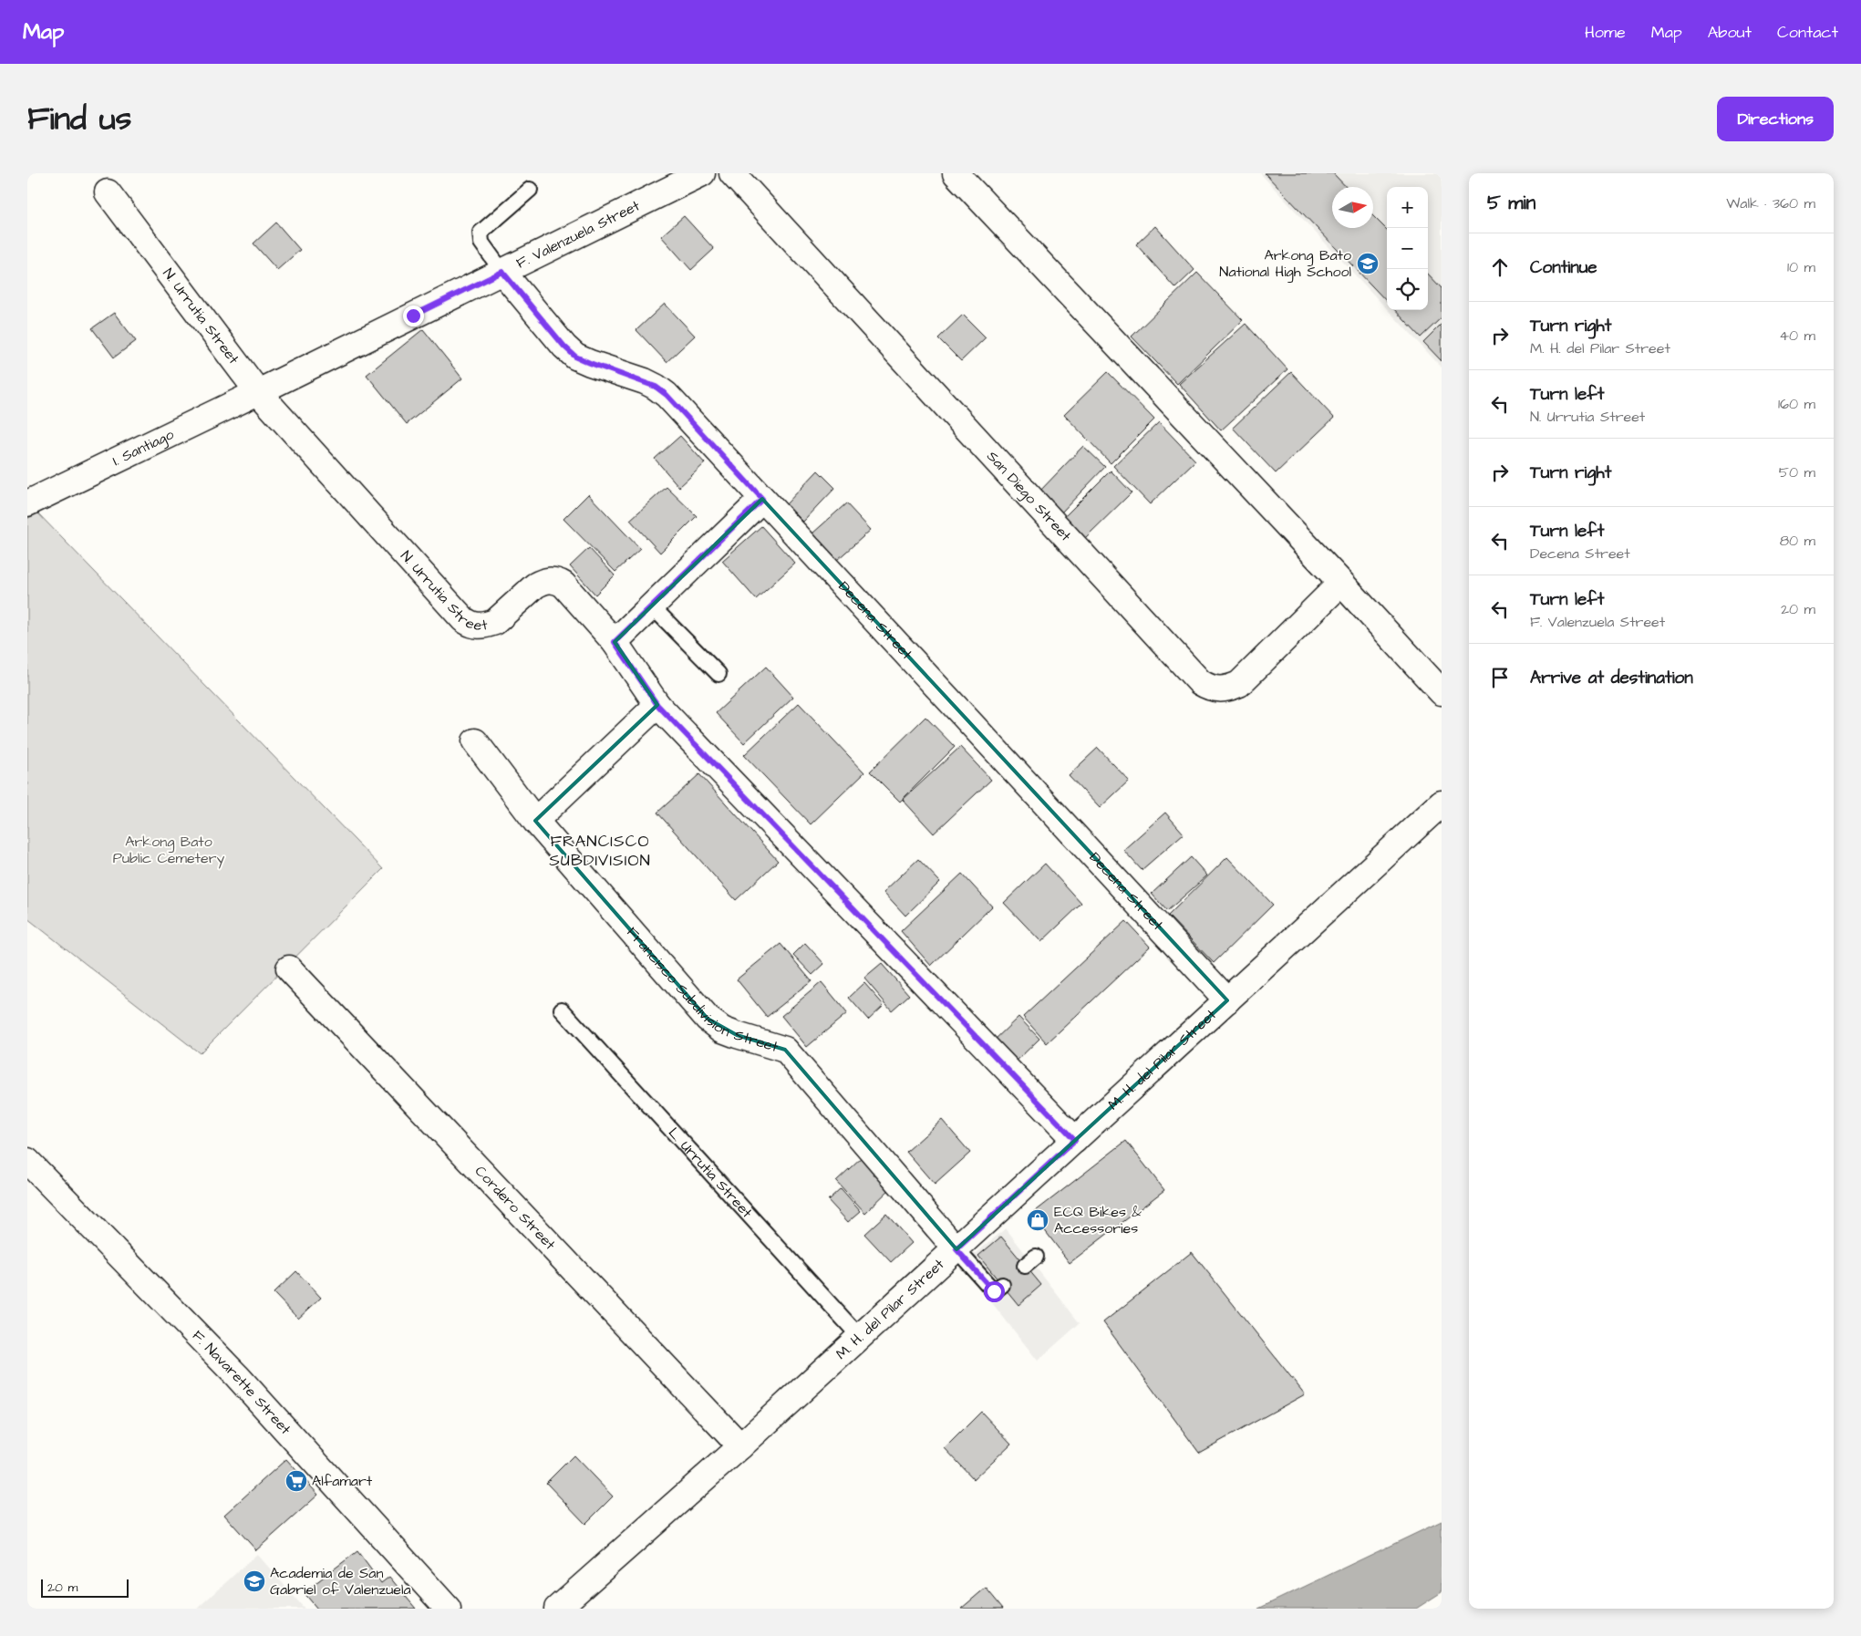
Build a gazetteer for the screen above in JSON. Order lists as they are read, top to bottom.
{
  "streets": {
    "street": [
      "F. Valenzuela Street",
      "N. Urrutia Street",
      "I. Santiago",
      "San Diego Street",
      "Decena Street",
      "Francisco Subdivision Street",
      "M. H. del Pilar Street",
      "Cordero Street",
      "F. Navarette Street"
    ],
    "lane": ["L. Urrutia Street"]
  },
  "crossings": [
    ["F. Valenzuela Street", "N. Urrutia Street"],
    ["F. Valenzuela Street", "I. Santiago"],
    ["F. Valenzuela Street", "Decena Street"],
    ["N. Urrutia Street", "I. Santiago"],
    ["N. Urrutia Street", "M. H. del Pilar Street"],
    ["Decena Street", "M. H. del Pilar Street"],
    ["Francisco Subdivision Street", "M. H. del Pilar Street"],
    ["M. H. del Pilar Street", "L. Urrutia Street"],
    ["M. H. del Pilar Street", "Cordero Street"]
  ],
  "districts": ["FRANCISCO SUBDIVISION"],
  "parks": ["Arkong Bato Public Cemetery"],
  "places": {
    "school or university": ["Arkong Bato National High School", "Academia de San Gabriel of Valenzuela"],
    "shop": ["ECQ Bikes & Accessories"],
    "supermarket": ["Alfamart"]
  },
  "scale_bar": "20 m",
  "north": "right",
  "page": {
    "header": "Map",
    "nav": [
      "Home",
      "Map",
      "About",
      "Contact"
    ],
    "title": "Find us",
    "buttons": "Directions",
    "heading": ["5 min", "Walk · 360 m"],
    "map_buttons": ["+", "−"],
    "list": [
      ["Continue", "10 m"],
      ["Turn right", "M. H. del Pilar Street", "40 m"],
      ["Turn left", "N. Urrutia Street", "160 m"],
      ["Turn right", "50 m"],
      ["Turn left", "Decena Street", "80 m"],
      ["Turn left", "F. Valenzuela Street", "20 m"],
      "Arrive at destination"
    ],
    "scale": "20 m"
  }
}
